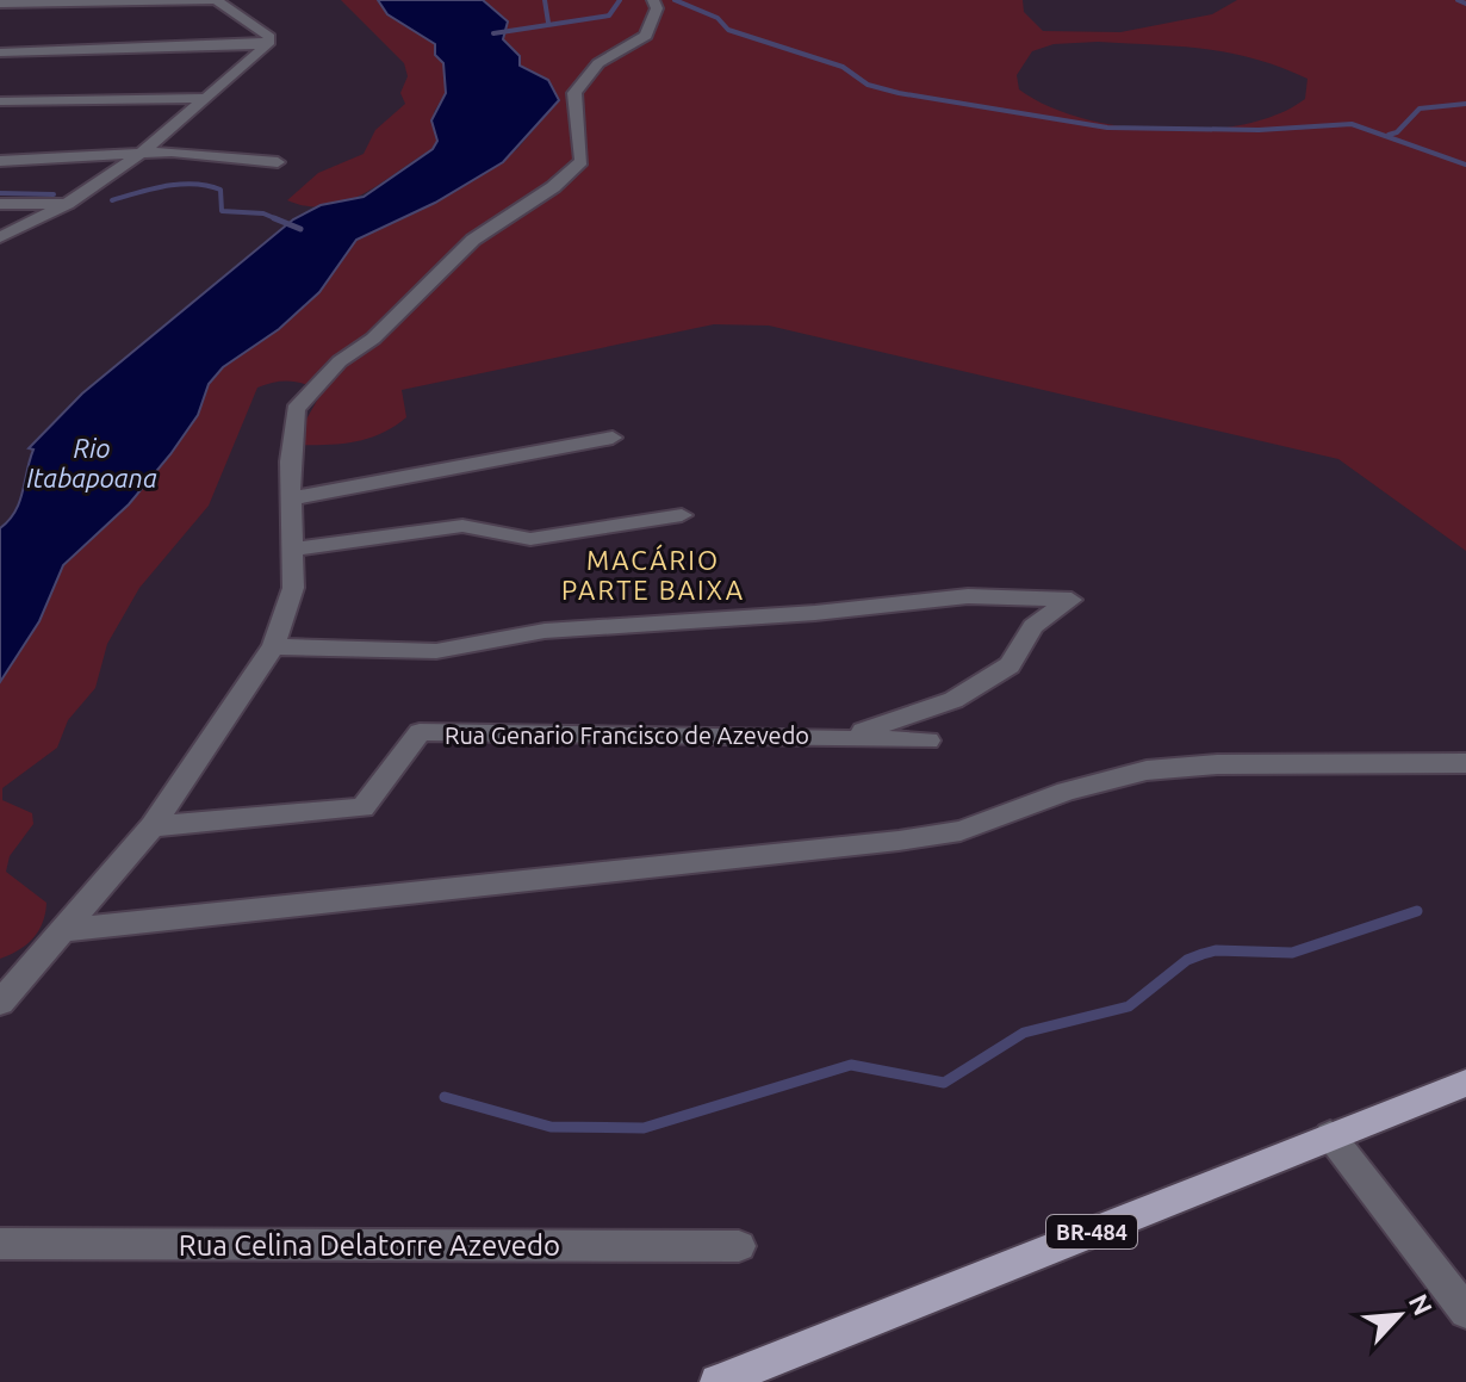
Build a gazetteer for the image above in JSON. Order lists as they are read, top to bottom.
{
  "streets": {
    "main road": ["BR-484"],
    "street": ["Rua Genario Francisco de Azevedo", "Rua Celina Delatorre Azevedo"]
  },
  "districts": ["MACÁRIO PARTE BAIXA"],
  "water": ["Rio Itabapoana"],
  "north": "top right"
}
